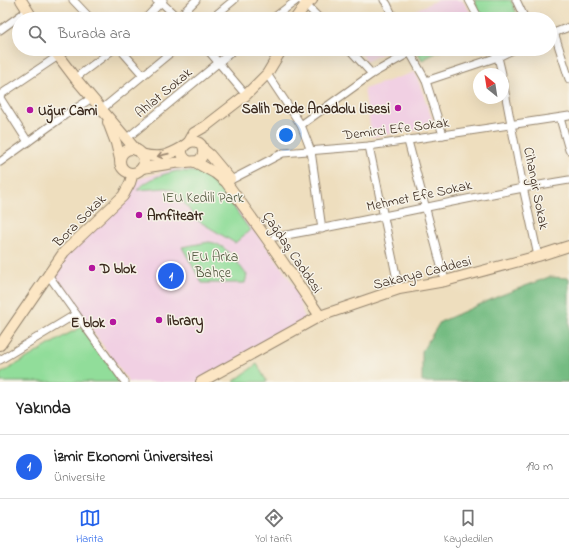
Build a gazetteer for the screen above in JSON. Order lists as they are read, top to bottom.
{
  "streets": {
    "main road": ["Bora Sokak", "Çağdaş Caddesi", "Sakarya Caddesi"],
    "street": [
      "Ahlat Sokak",
      "Demirci Efe Sokak",
      "Cihangir Sokak",
      "Mehmet Efe Sokak"
    ]
  },
  "crossings": [
    ["Demirci Efe Sokak", "Cihangir Sokak"],
    ["Demirci Efe Sokak", "Çağdaş Caddesi"],
    ["Cihangir Sokak", "Mehmet Efe Sokak"],
    ["Cihangir Sokak", "Sakarya Caddesi"],
    ["Çağdaş Caddesi", "Sakarya Caddesi"]
  ],
  "parks": ["IEU Kedili Park", "IEU Arka Bahçe"],
  "places": [
    "Salih Dede Anadolu Lisesi",
    "Uğur Cami",
    "Amfiteatr",
    "D blok",
    "library",
    "E blok"
  ],
  "north": "top left",
  "page": {
    "search": "Burada ara",
    "pins": "1",
    "heading": "Yakında",
    "list": [
      {
        "mark": "1",
        "name": "İzmir Ekonomi Üniversitesi",
        "note": "Üniversite",
        "value": "190 m"
      }
    ],
    "nav": ["Harita", "Yol tarifi", "Kaydedilen"]
  }
}
